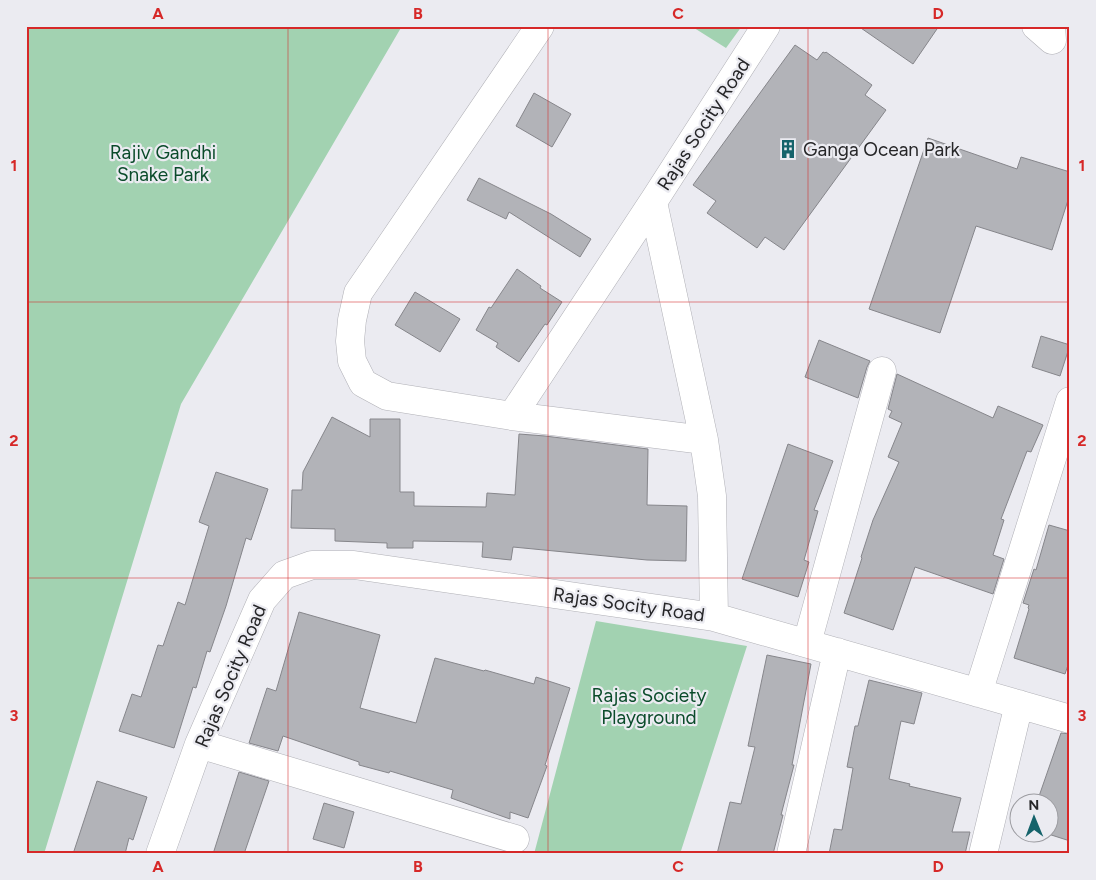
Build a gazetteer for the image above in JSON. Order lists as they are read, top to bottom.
{
  "streets": {
    "street": ["Rajas Socity Road"]
  },
  "parks": ["Rajiv Gandhi Snake Park", "Rajas Society Playground"],
  "places": {
    "building": ["Ganga Ocean Park"]
  },
  "north": "top",
  "grid": {
    "columns": [
      "A",
      "B",
      "C",
      "D"
    ],
    "rows": ["1", "2", "3"]
  }
}
